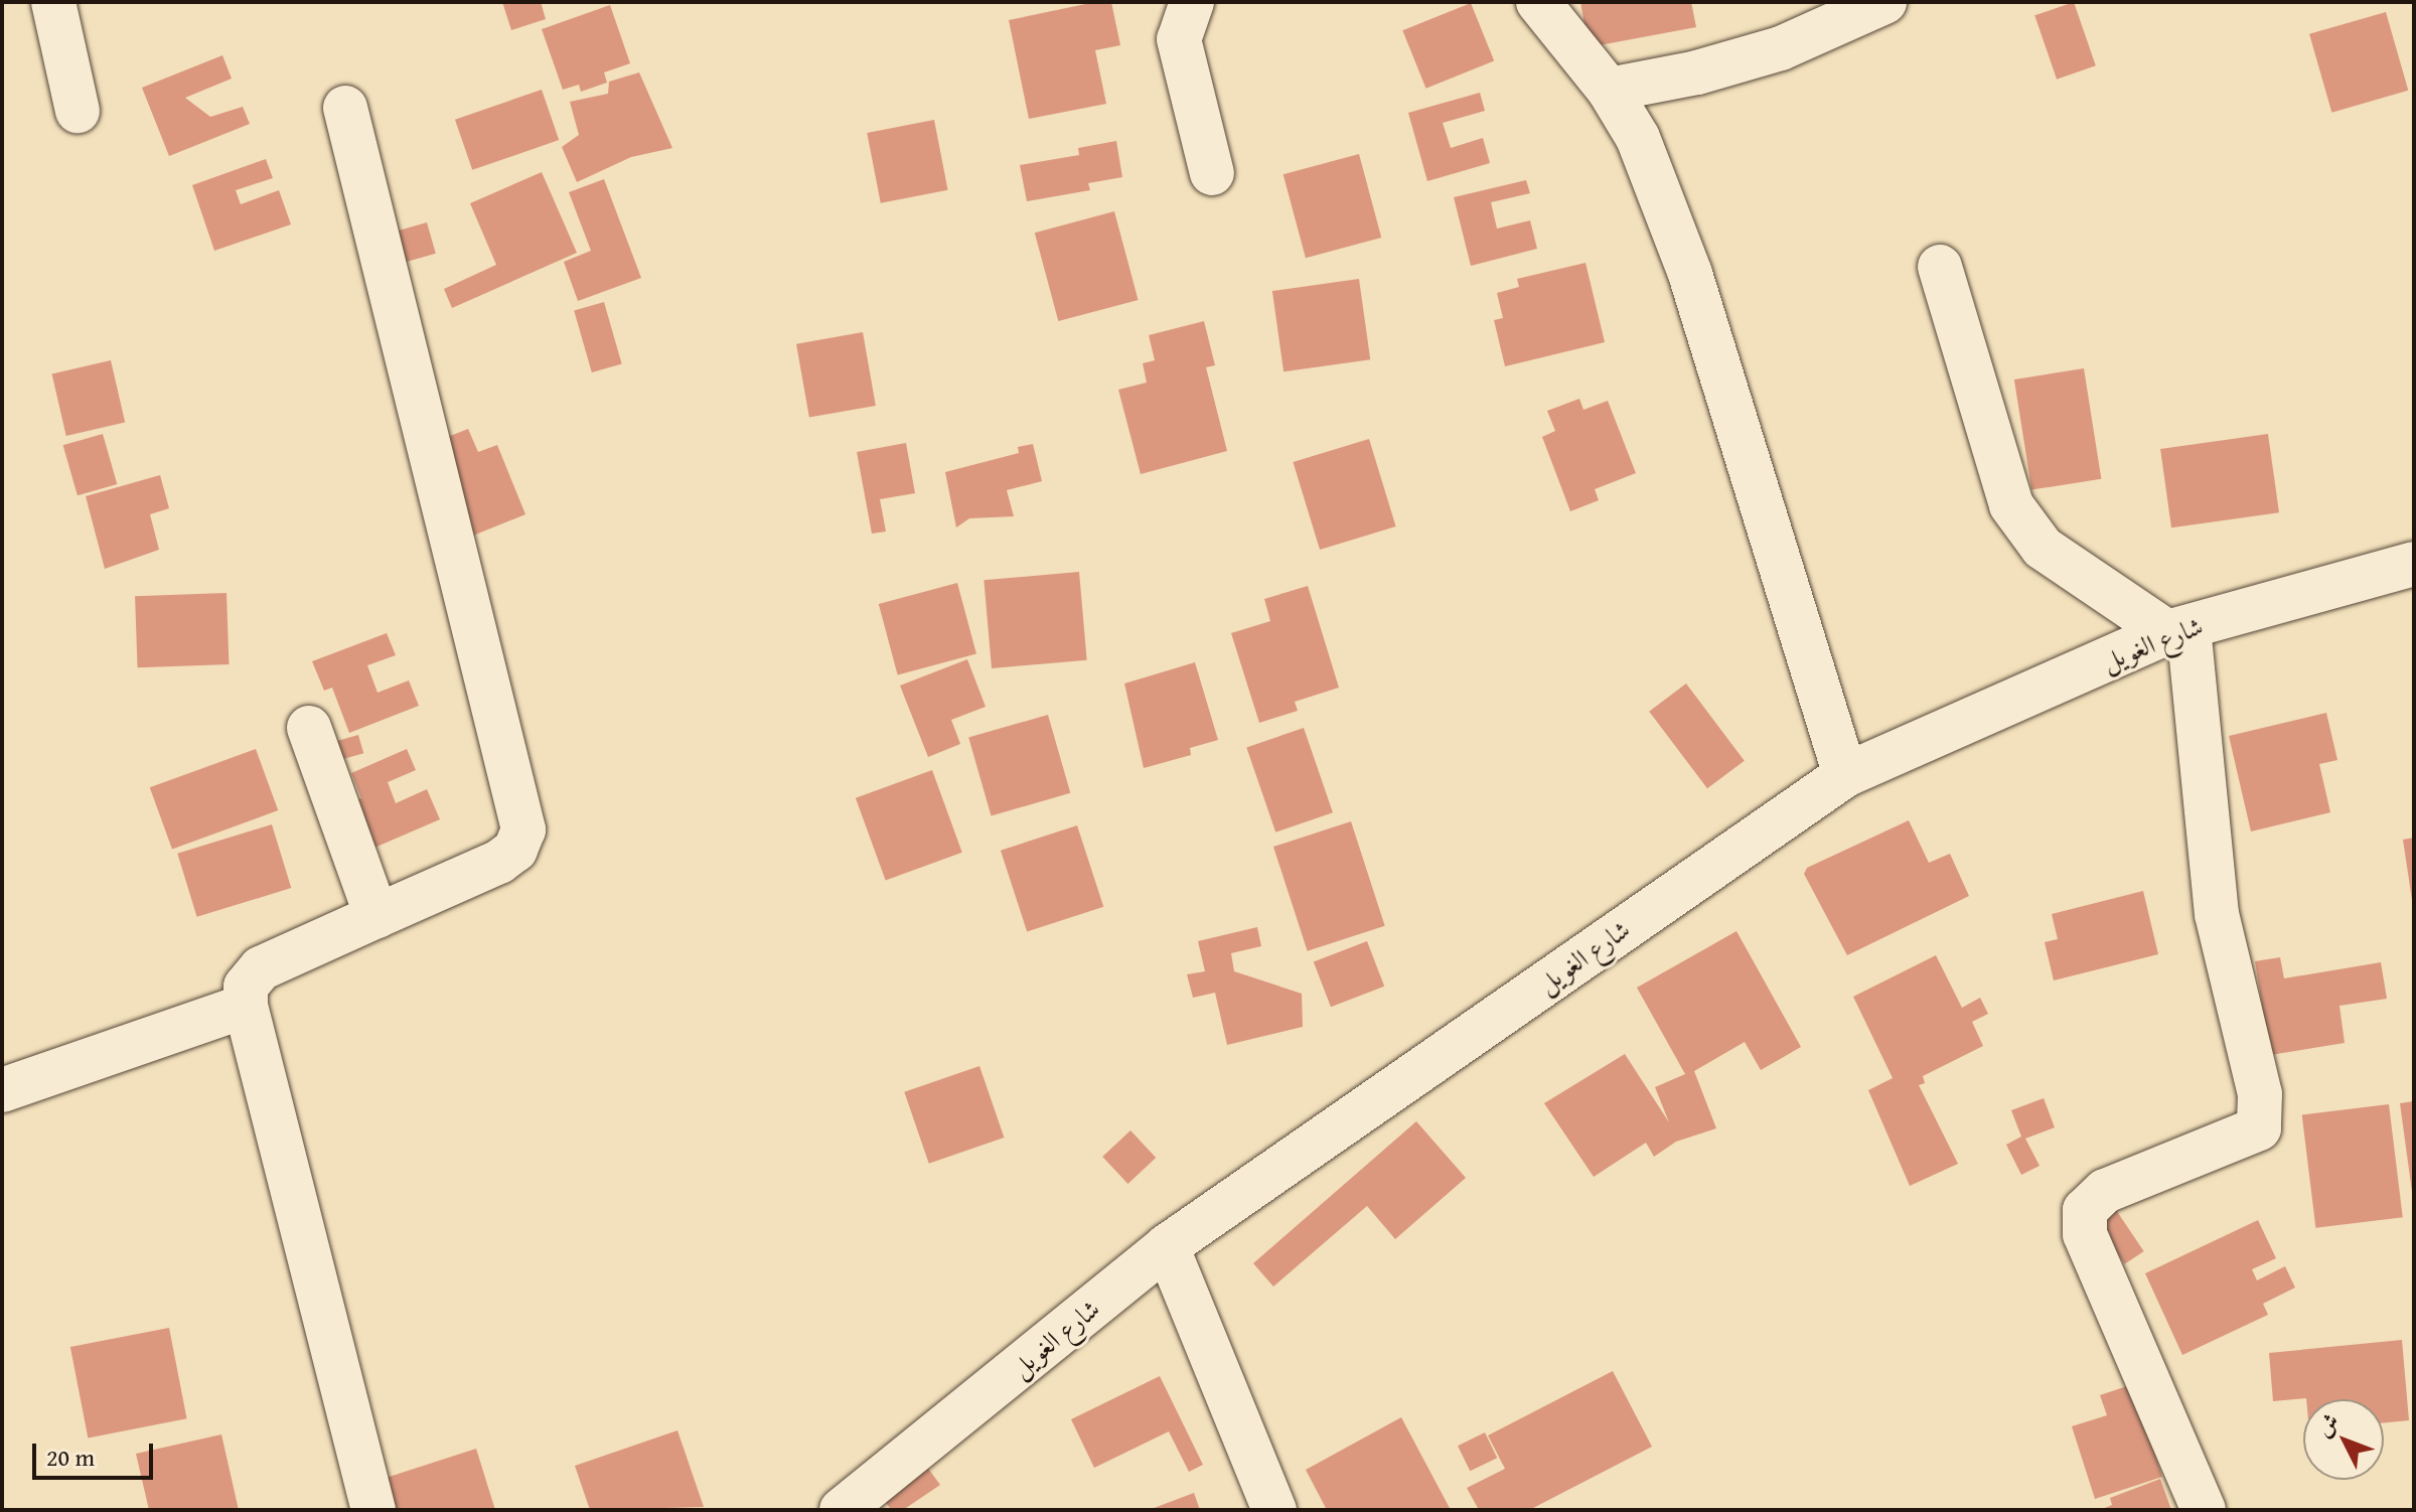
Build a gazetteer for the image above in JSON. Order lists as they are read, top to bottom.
{
  "streets": {
    "street": ["شارع الغويل"]
  },
  "scale_bar": "20 m",
  "north": "top left"
}
